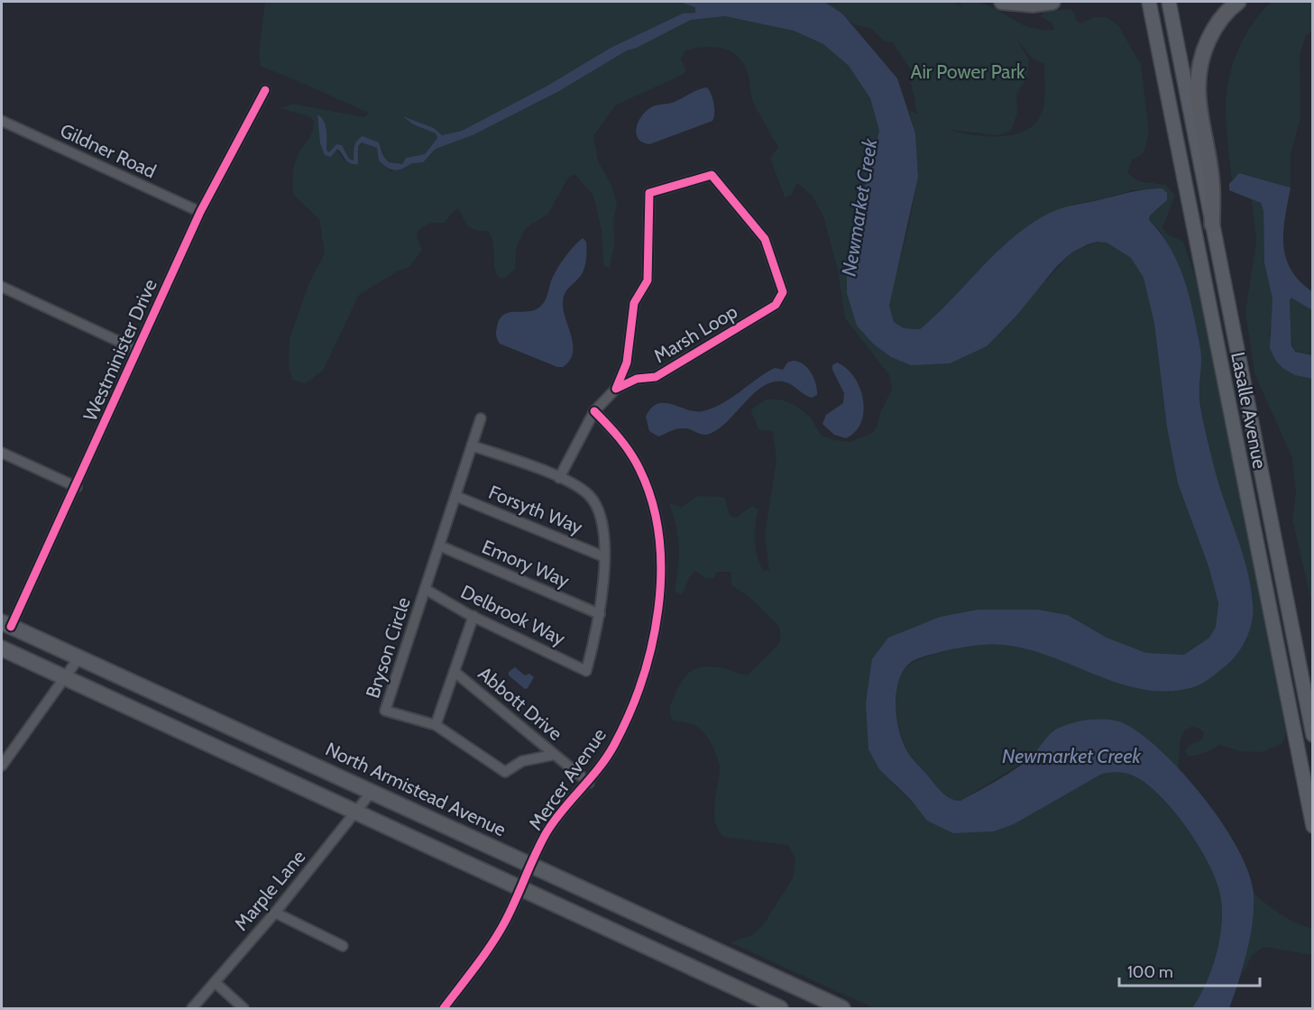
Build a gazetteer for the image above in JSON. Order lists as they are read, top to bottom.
{
  "streets": {
    "main road": ["Lasalle Avenue", "North Armistead Avenue"],
    "street": [
      "Gildner Road",
      "Marsh Loop",
      "Westminister Drive",
      "Forsyth Way",
      "Emory Way",
      "Delbrook Way",
      "Bryson Circle",
      "Abbott Drive",
      "Mercer Avenue",
      "Marple Lane"
    ]
  },
  "crossings": [
    ["Gildner Road", "Westminister Drive"],
    ["Marsh Loop", "Mercer Avenue"],
    ["Westminister Drive", "North Armistead Avenue"],
    ["Forsyth Way", "Bryson Circle"],
    ["Emory Way", "Delbrook Way"],
    ["Emory Way", "Bryson Circle"],
    ["Delbrook Way", "Bryson Circle"],
    ["Bryson Circle", "Abbott Drive"],
    ["Abbott Drive", "Mercer Avenue"],
    ["Mercer Avenue", "North Armistead Avenue"],
    ["North Armistead Avenue", "Marple Lane"]
  ],
  "water": ["Newmarket Creek"],
  "parks": ["Air Power Park"],
  "scale_bar": "100 m"
}
